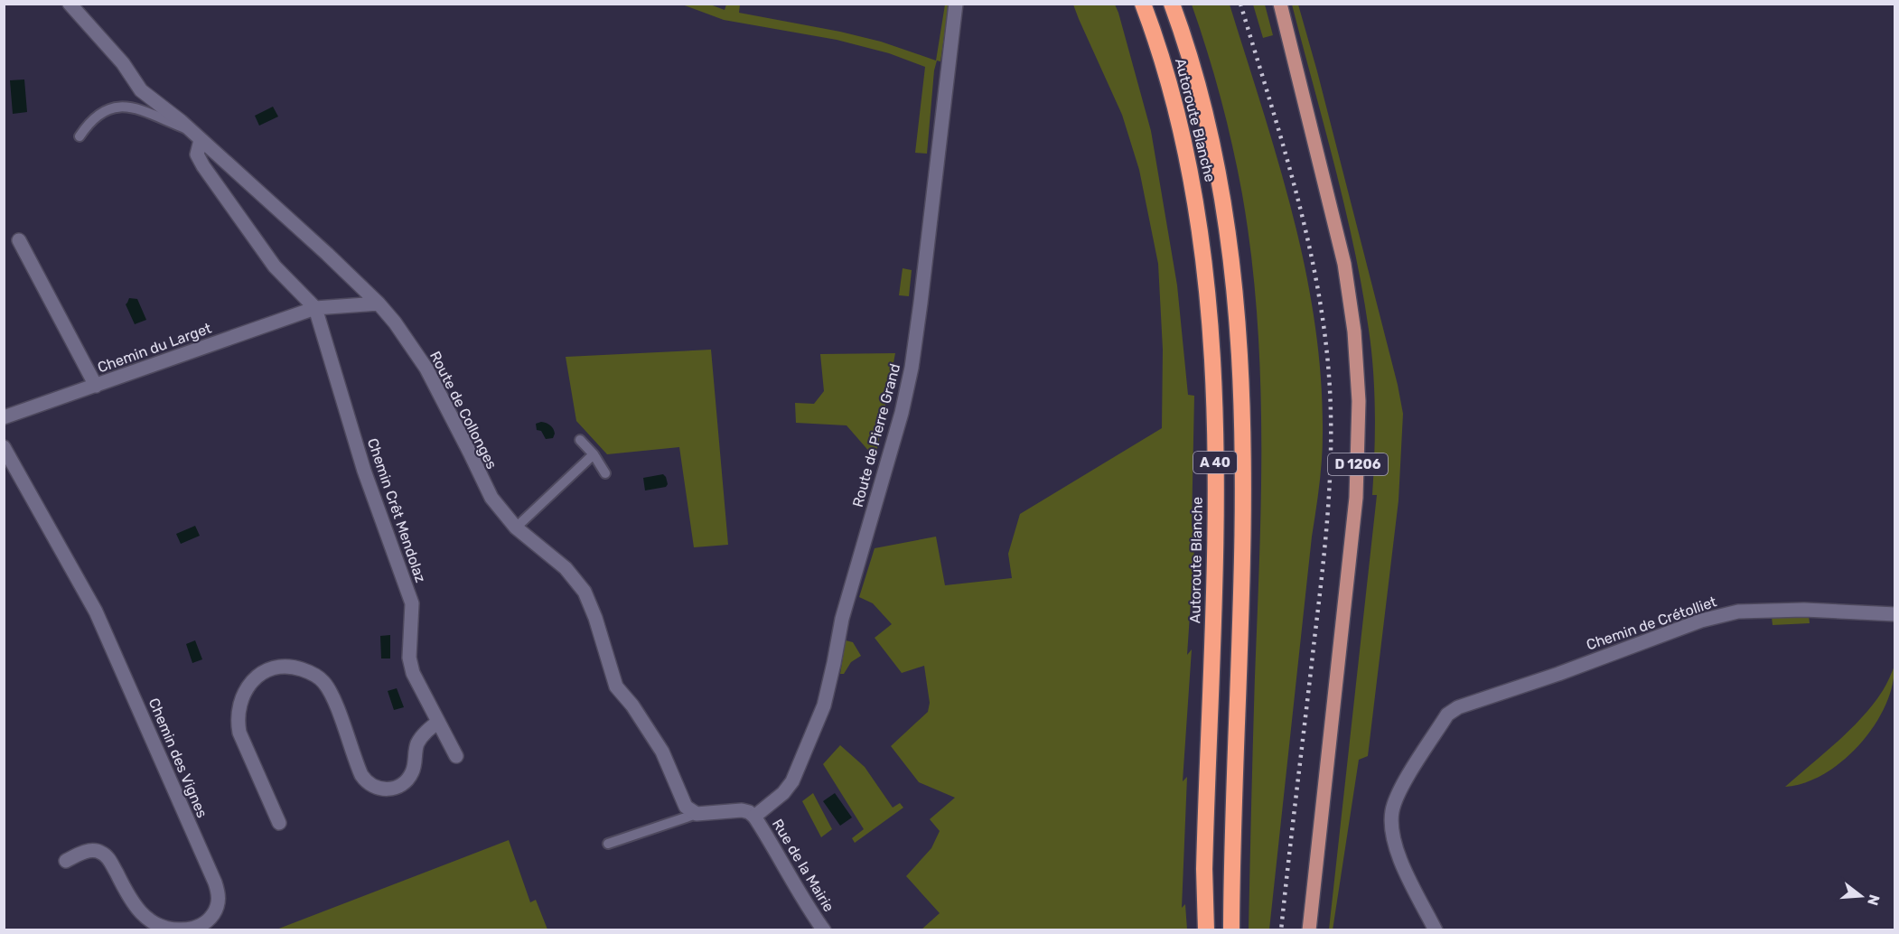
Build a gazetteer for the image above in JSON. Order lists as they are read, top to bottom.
{
  "streets": {
    "highway": ["Autoroute Blanche", "A 40"],
    "main road": ["D 1206"],
    "street": [
      "Chemin du Larget",
      "Route de Collonges",
      "Route de Pierre Grand",
      "Chemin Crêt Mendolaz",
      "Chemin de Crétolliet",
      "Chemin des Vignes",
      "Rue de la Mairie"
    ]
  },
  "crossings": [
    ["Chemin du Larget", "Route de Collonges"],
    ["Chemin du Larget", "Chemin Crêt Mendolaz"],
    ["Route de Pierre Grand", "Rue de la Mairie"]
  ],
  "north": "right"
}
